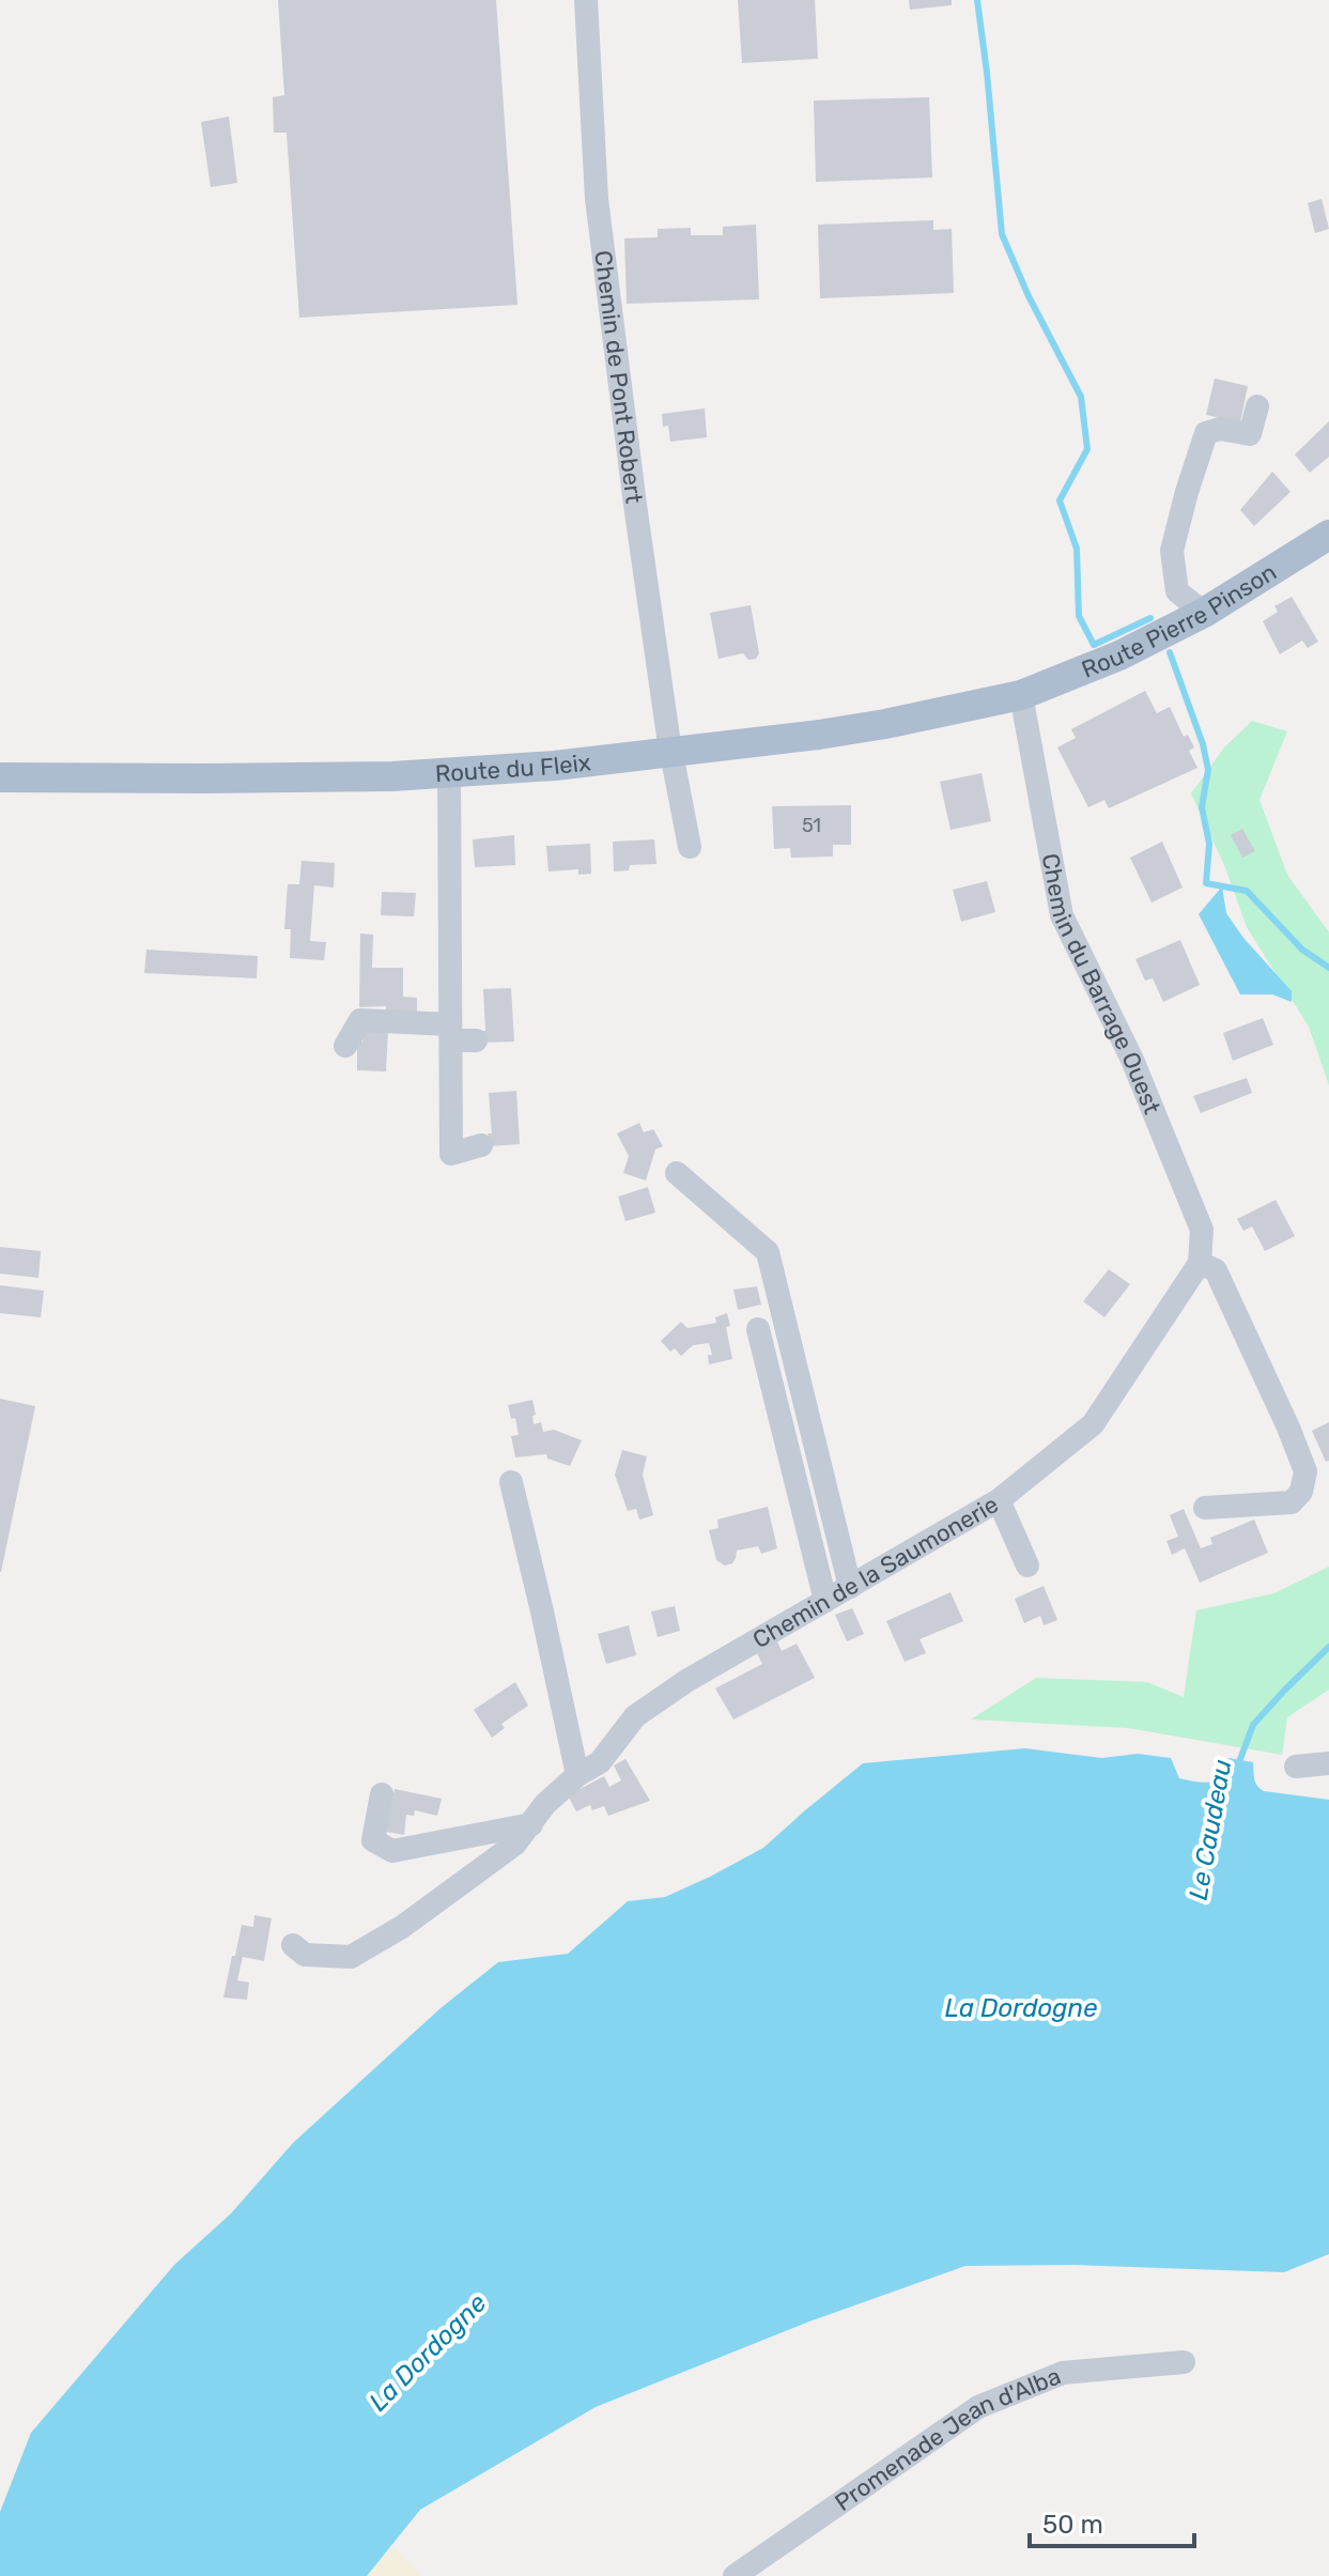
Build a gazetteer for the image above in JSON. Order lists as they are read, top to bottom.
{
  "streets": {
    "main road": ["Route Pierre Pinson", "Route du Fleix"],
    "street": [
      "Chemin de Pont Robert",
      "Chemin du Barrage Ouest",
      "Chemin de la Saumonerie",
      "Promenade Jean d'Alba"
    ]
  },
  "crossings": [
    ["Chemin de Pont Robert", "Route du Fleix"],
    ["Route Pierre Pinson", "Route du Fleix"],
    ["Route Pierre Pinson", "Chemin du Barrage Ouest"],
    ["Route du Fleix", "Chemin du Barrage Ouest"],
    ["Chemin du Barrage Ouest", "Chemin de la Saumonerie"]
  ],
  "water": ["Le Caudeau", "La Dordogne"],
  "house_numbers": ["51"],
  "scale_bar": "50 m"
}
